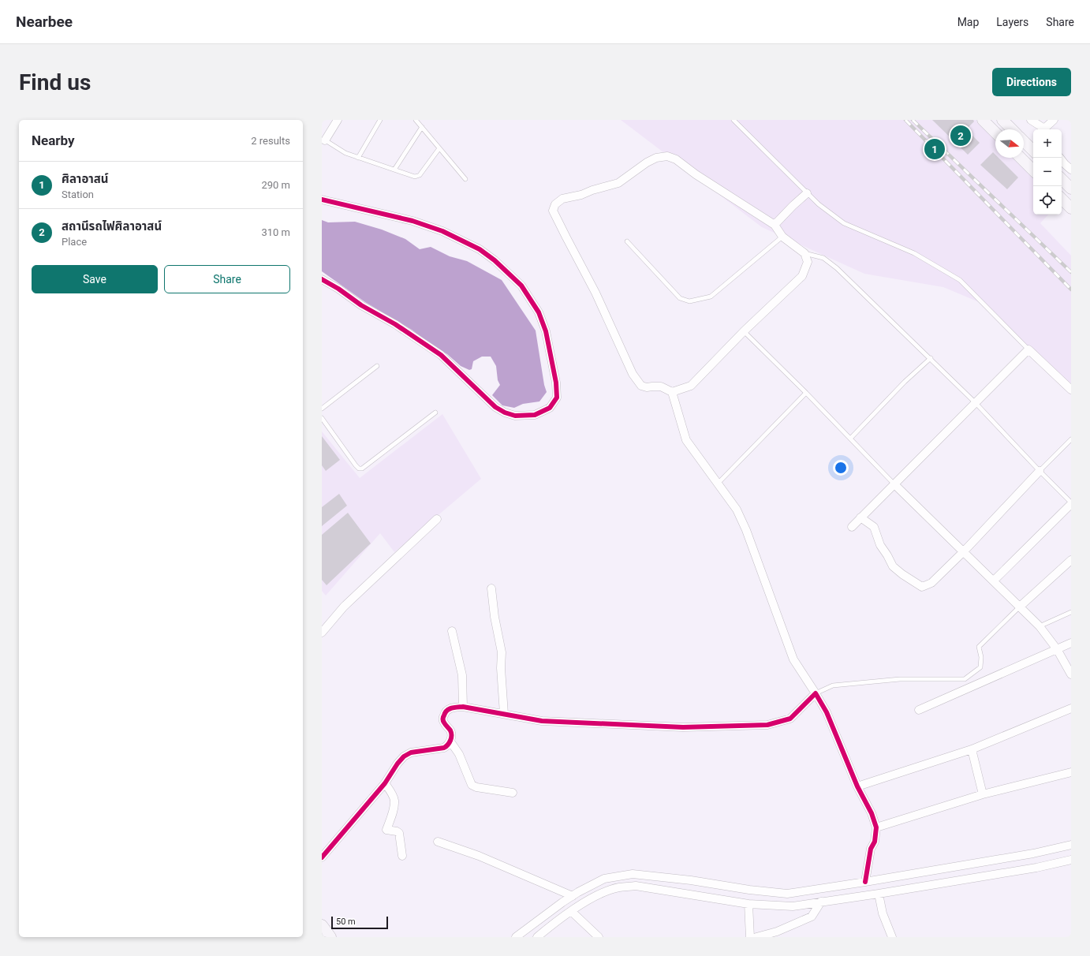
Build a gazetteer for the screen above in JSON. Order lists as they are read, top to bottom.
{
  "scale_bar": "50 m",
  "north": "right",
  "page": {
    "header": "Nearbee",
    "nav": ["Map", "Layers", "Share"],
    "buttons": [
      "Directions",
      ["Save", "Share"]
    ],
    "title": "Find us",
    "heading": ["Nearby", "2 results"],
    "pins": ["2", "1"],
    "map_buttons": ["+", "−"],
    "list": [
      {
        "mark": "1",
        "name": "ศิลาอาสน์",
        "note": "Station",
        "value": "290 m"
      },
      {
        "mark": "2",
        "name": "สถานีรถไฟศิลาอาสน์",
        "note": "Place",
        "value": "310 m"
      }
    ],
    "scale": "50 m"
  }
}
